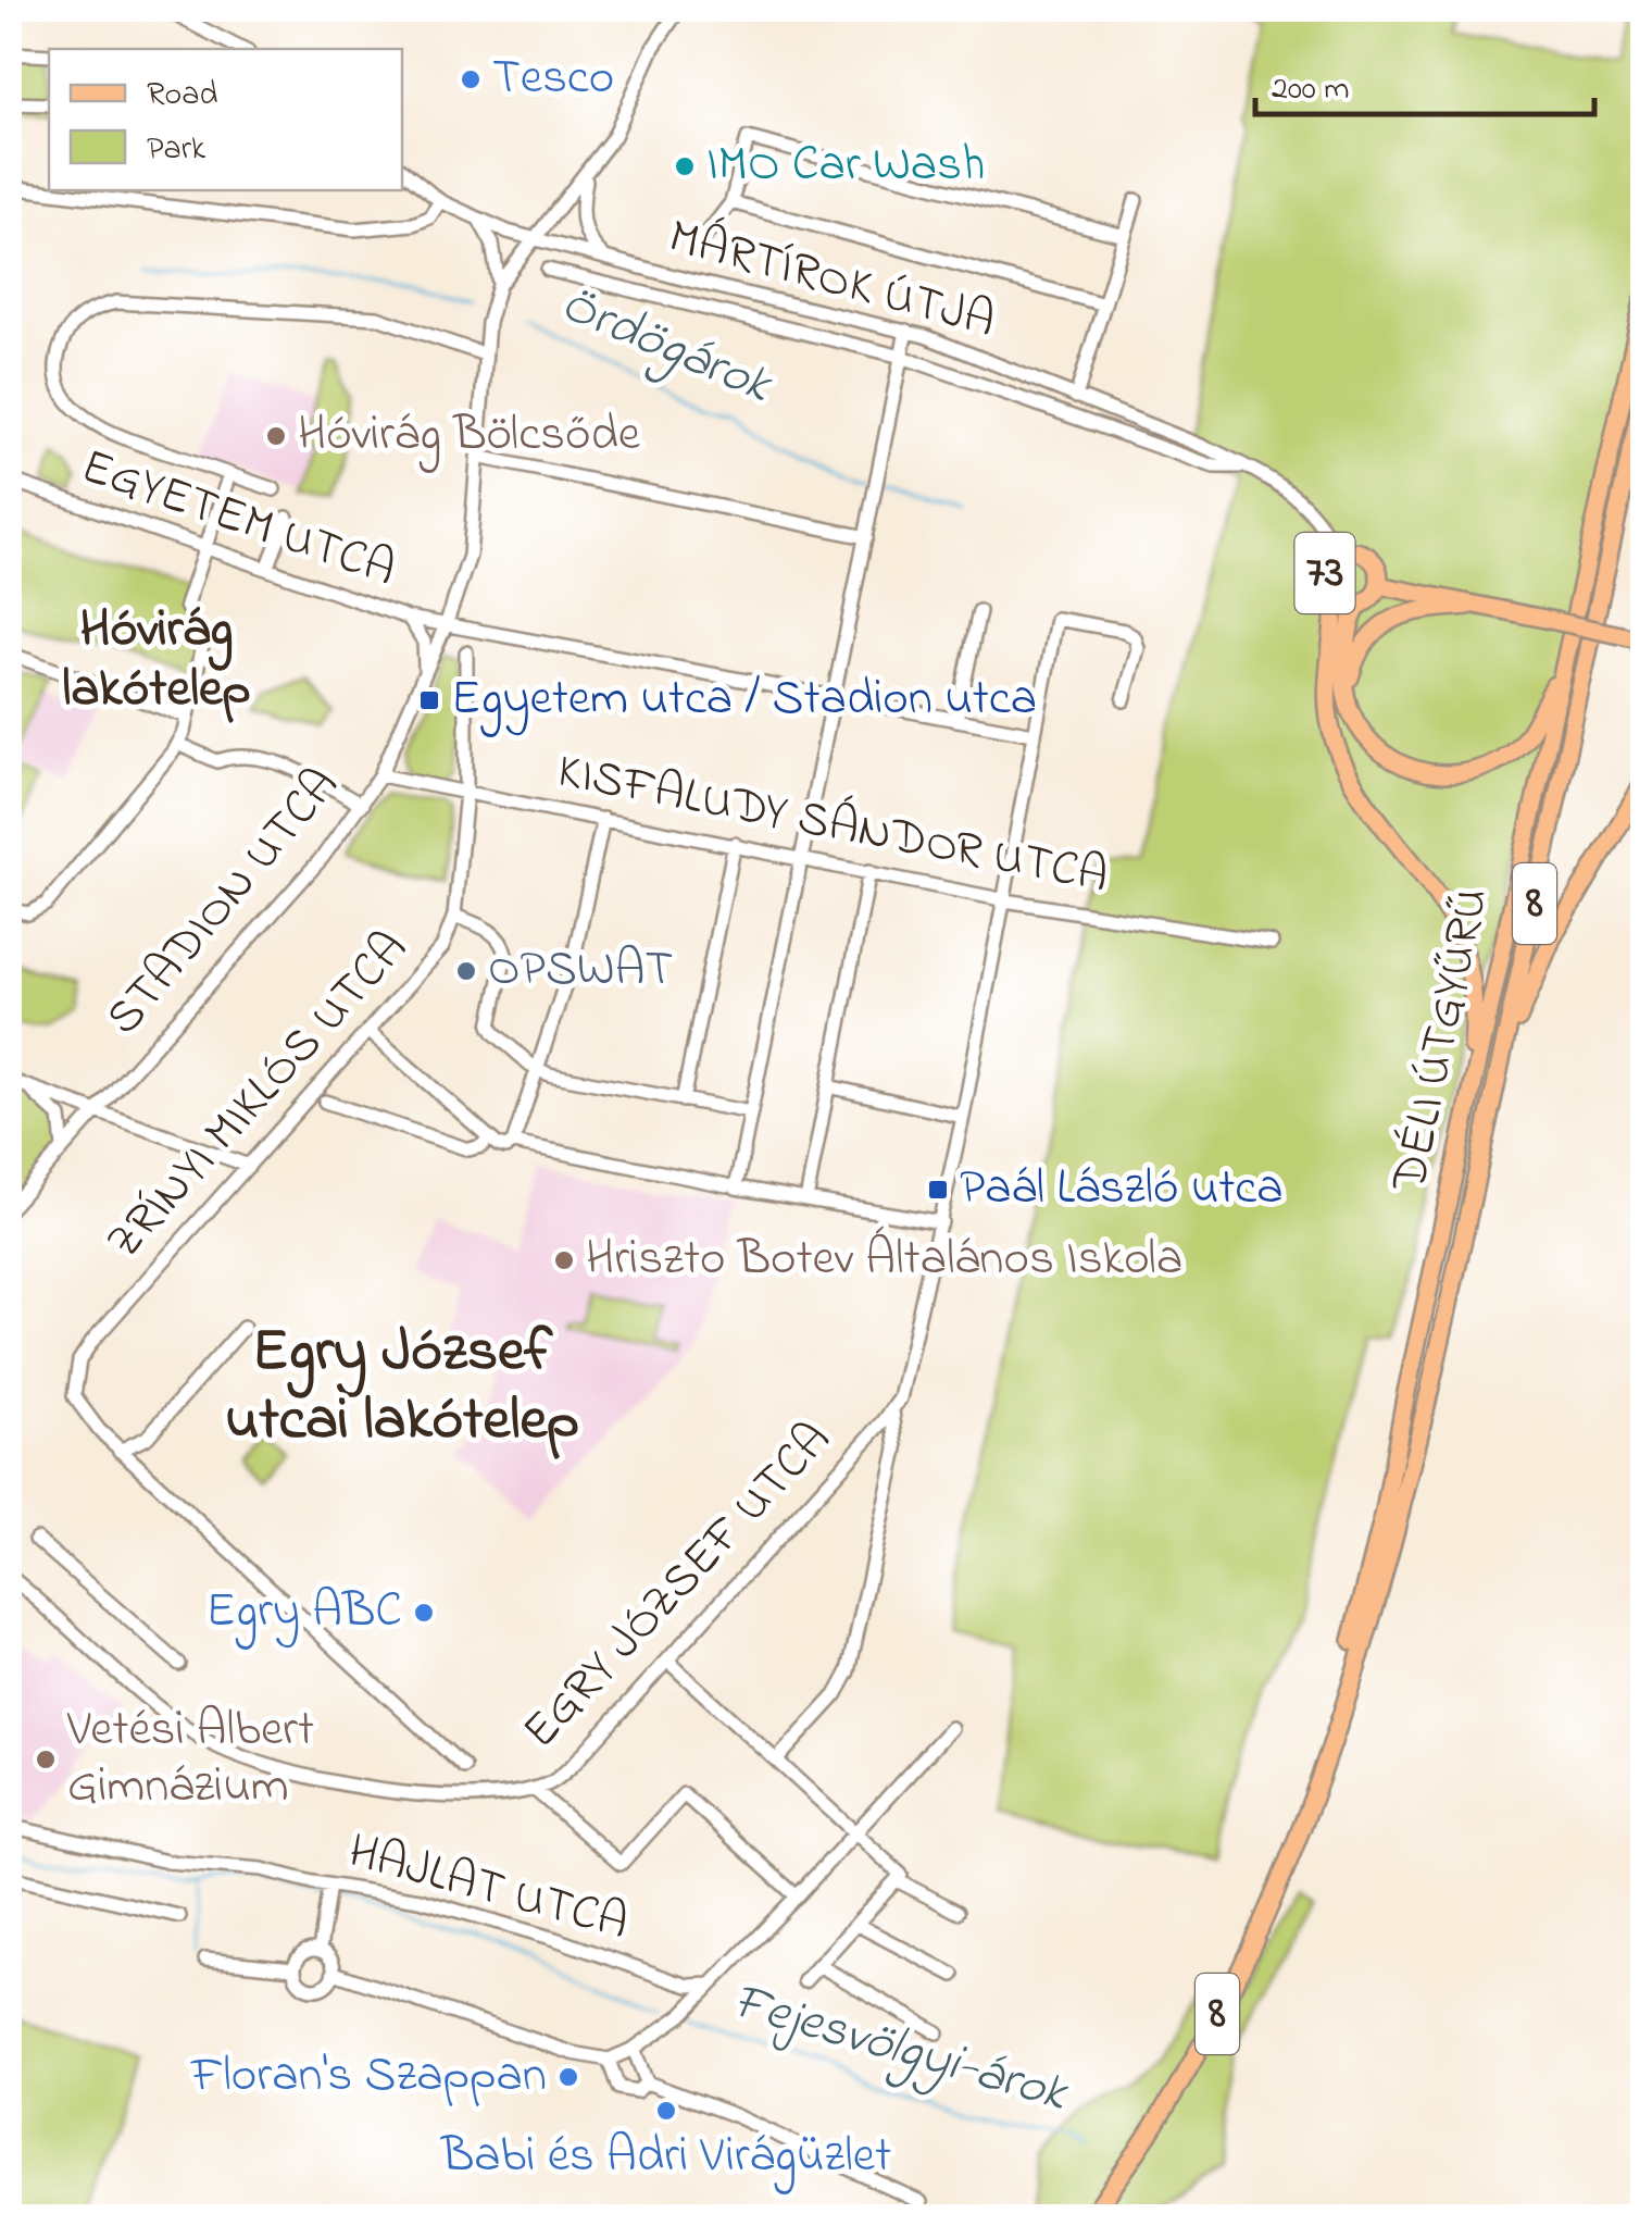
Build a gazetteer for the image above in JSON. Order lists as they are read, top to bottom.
{
  "streets": {
    "main road": ["73", "8", "DÉLI ÚTGYŰRŰ"],
    "street": [
      "MÁRTÍROK ÚTJA",
      "EGYETEM UTCA",
      "KISFALUDY SÁNDOR UTCA",
      "STADION UTCA",
      "ZRÍNYI MIKLÓS UTCA",
      "EGRY JÓZSEF UTCA",
      "HAJLAT UTCA"
    ]
  },
  "crossings": [
    ["MÁRTÍROK ÚTJA", "73"],
    ["MÁRTÍROK ÚTJA", "STADION UTCA"],
    ["EGYETEM UTCA", "STADION UTCA"],
    ["KISFALUDY SÁNDOR UTCA", "STADION UTCA"],
    ["KISFALUDY SÁNDOR UTCA", "ZRÍNYI MIKLÓS UTCA"],
    ["ZRÍNYI MIKLÓS UTCA", "EGRY JÓZSEF UTCA"]
  ],
  "districts": ["Hóvirág lakótelep", "Egry József utcai lakótelep"],
  "water": ["Ördögárok", "Fejesvölgyi-árok"],
  "places": {
    "other": [
      "Tesco",
      "IMO Car Wash",
      "Hóvirág Bölcsőde",
      "OPSWAT",
      "Hriszto Botev Általános Iskola",
      "Egry ABC",
      "Vetési Albert Gimnázium",
      "Floran's Szappan",
      "Babi és Adri Virágüzlet"
    ],
    "transit": ["Egyetem utca / Stadion utca", "Paál László utca"]
  },
  "legend": ["Road", "Park"],
  "scale_bar": "200 m"
}
